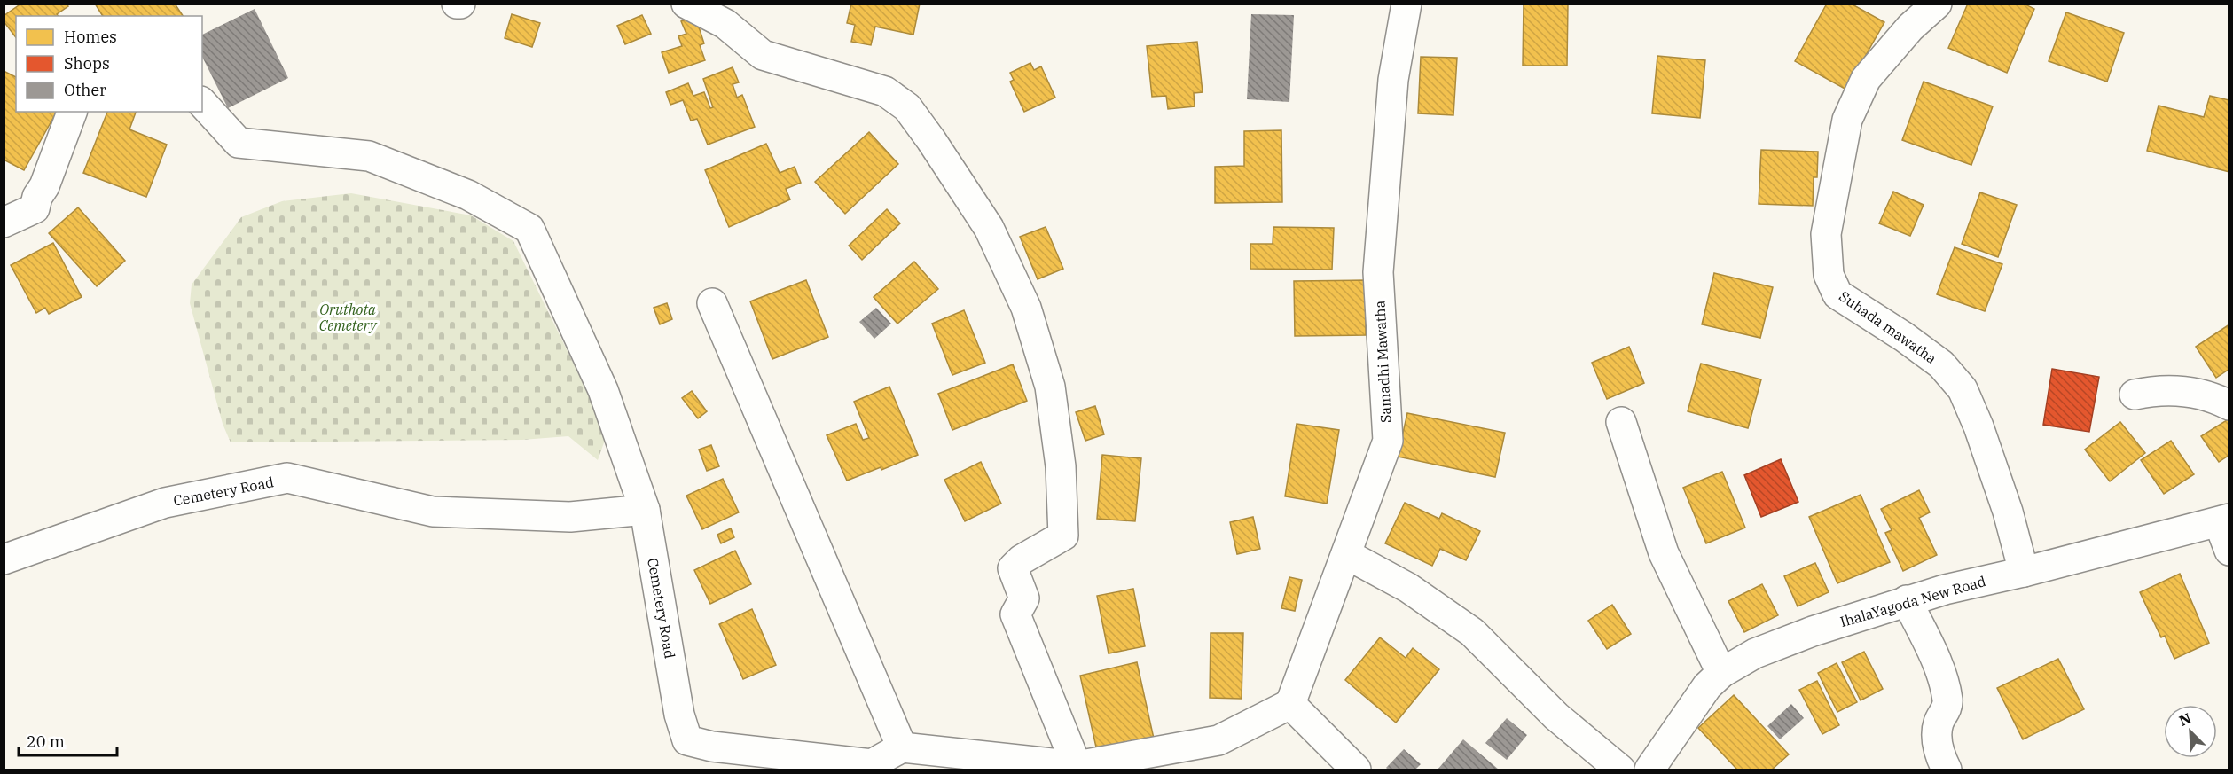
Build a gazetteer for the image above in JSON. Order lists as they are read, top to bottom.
{
  "streets": {
    "street": [
      "Suhada mawatha",
      "Samadhi Mawatha",
      "Cemetery Road",
      "IhalaYagoda New Road"
    ]
  },
  "crossings": [
    ["Suhada mawatha", "IhalaYagoda New Road"]
  ],
  "parks": ["Oruthota Cemetery"],
  "legend": ["Homes", "Shops", "Other"],
  "scale_bar": "20 m",
  "north": "top left"
}
